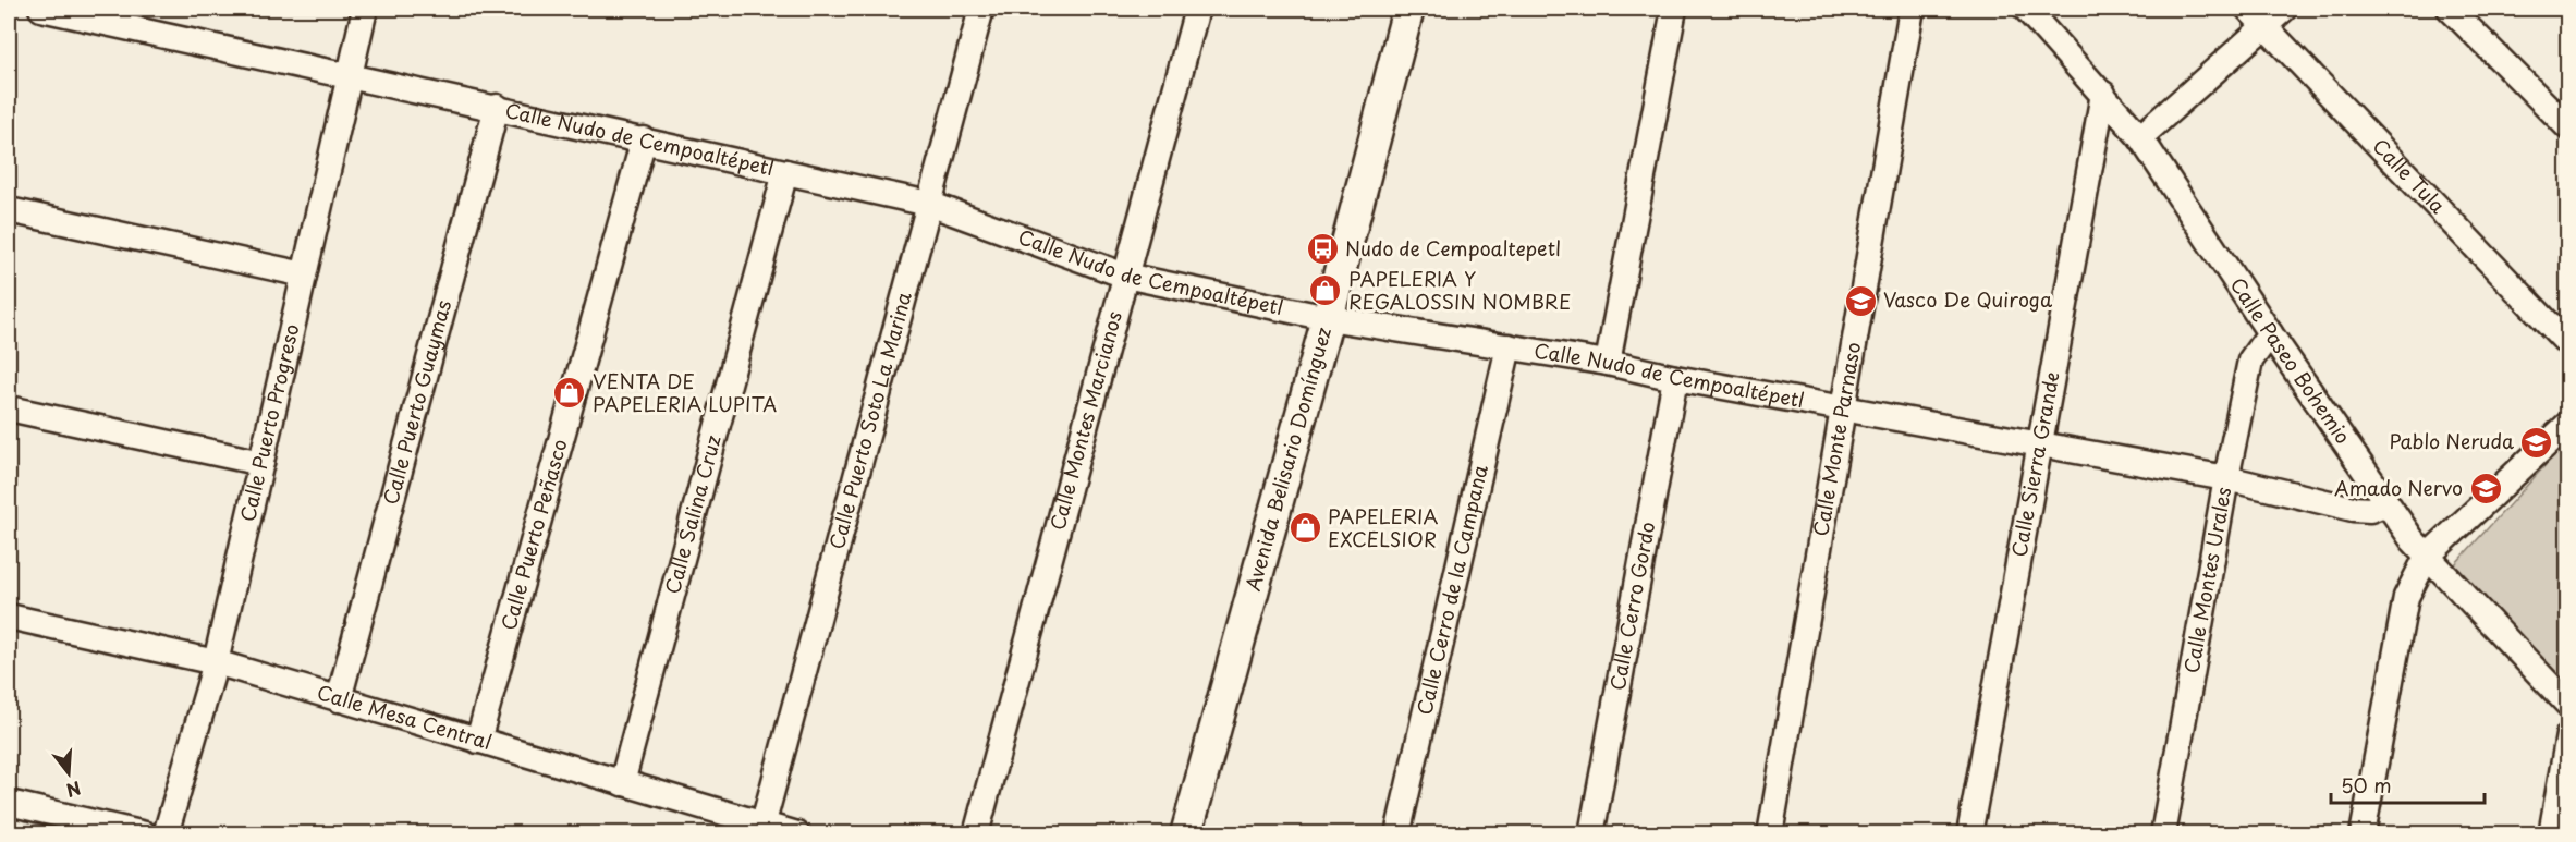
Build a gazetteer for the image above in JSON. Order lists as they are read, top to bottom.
{
  "streets": {
    "main road": ["Avenida Belisario Domínguez"],
    "street": [
      "Calle Nudo de Cempoaltépetl",
      "Calle Tula",
      "Calle Paseo Bohemio",
      "Calle Puerto Guaymas",
      "Calle Puerto Soto La Marina",
      "Calle Montes Marcianos",
      "Calle Puerto Progreso",
      "Calle Monte Parnaso",
      "Calle Sierra Grande",
      "Calle Salina Cruz",
      "Calle Puerto Peñasco",
      "Calle Montes Urales",
      "Calle Cerro de la Campana",
      "Calle Cerro Gordo",
      "Calle Mesa Central"
    ]
  },
  "crossings": [
    ["Calle Nudo de Cempoaltépetl", "Calle Paseo Bohemio"],
    ["Calle Nudo de Cempoaltépetl", "Calle Puerto Guaymas"],
    ["Calle Nudo de Cempoaltépetl", "Calle Puerto Soto La Marina"],
    ["Calle Nudo de Cempoaltépetl", "Calle Montes Marcianos"],
    ["Calle Nudo de Cempoaltépetl", "Calle Puerto Progreso"],
    ["Calle Nudo de Cempoaltépetl", "Calle Monte Parnaso"],
    ["Calle Nudo de Cempoaltépetl", "Avenida Belisario Domínguez"],
    ["Calle Nudo de Cempoaltépetl", "Calle Sierra Grande"],
    ["Calle Nudo de Cempoaltépetl", "Calle Salina Cruz"],
    ["Calle Nudo de Cempoaltépetl", "Calle Puerto Peñasco"],
    ["Calle Nudo de Cempoaltépetl", "Calle Montes Urales"],
    ["Calle Nudo de Cempoaltépetl", "Calle Cerro de la Campana"],
    ["Calle Nudo de Cempoaltépetl", "Calle Cerro Gordo"],
    ["Calle Paseo Bohemio", "Calle Sierra Grande"],
    ["Calle Paseo Bohemio", "Calle Montes Urales"],
    ["Calle Puerto Guaymas", "Calle Mesa Central"],
    ["Calle Puerto Soto La Marina", "Calle Mesa Central"],
    ["Calle Puerto Progreso", "Calle Mesa Central"],
    ["Calle Salina Cruz", "Calle Mesa Central"],
    ["Calle Puerto Peñasco", "Calle Mesa Central"]
  ],
  "places": {
    "bus stop": ["Nudo de Cempoaltepetl"],
    "shop": ["PAPELERIA Y REGALOSSIN NOMBRE", "VENTA DE PAPELERIA LUPITA", "PAPELERIA EXCELSIOR"],
    "school or university": ["Vasco De Quiroga", "Pablo Neruda", "Amado Nervo"]
  },
  "scale_bar": "50 m",
  "north": "bottom"
}
